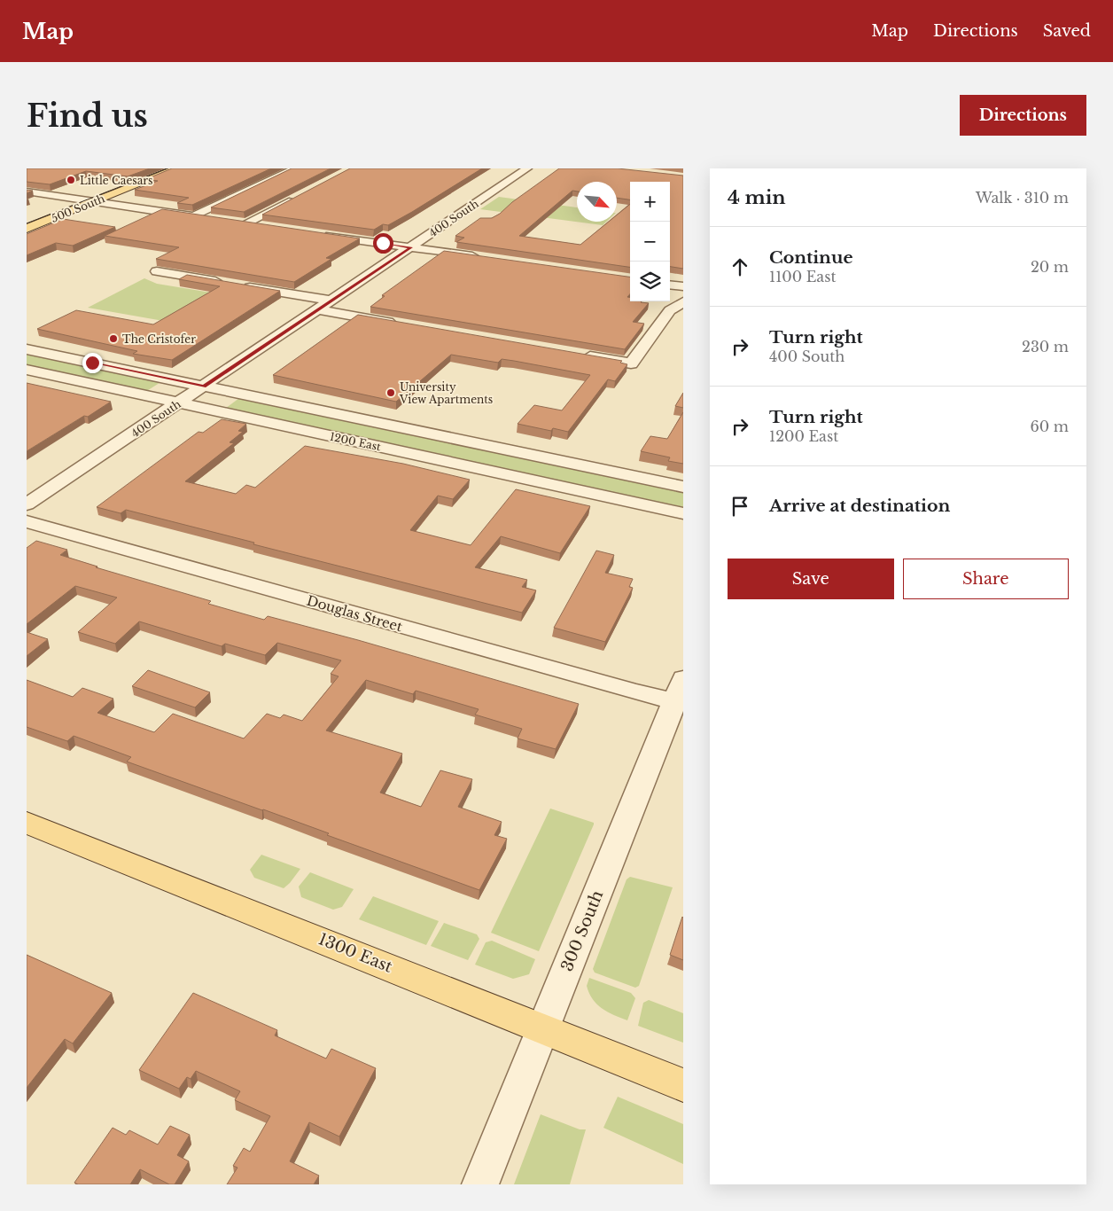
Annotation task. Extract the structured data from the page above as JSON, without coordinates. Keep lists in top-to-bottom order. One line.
{"streets":{"main road":["500 South","1300 East"],"street":["400 South","1200 East","Douglas Street","300 South"]},"crossings":[["400 South","1200 East"],["Douglas Street","300 South"],["300 South","1300 East"]],"places":["Little Caesars","The Cristofer","University View Apartments"],"north":"bottom right","page":{"header":"Map","nav":["Map","Directions","Saved"],"buttons":["Directions",["Save","Share"]],"title":"Find us","heading":["4 min","Walk · 310 m"],"map_buttons":["+","−"],"list":[["Continue","1100 East","20 m"],["Turn right","400 South","230 m"],["Turn right","1200 East","60 m"],"Arrive at destination"]}}
